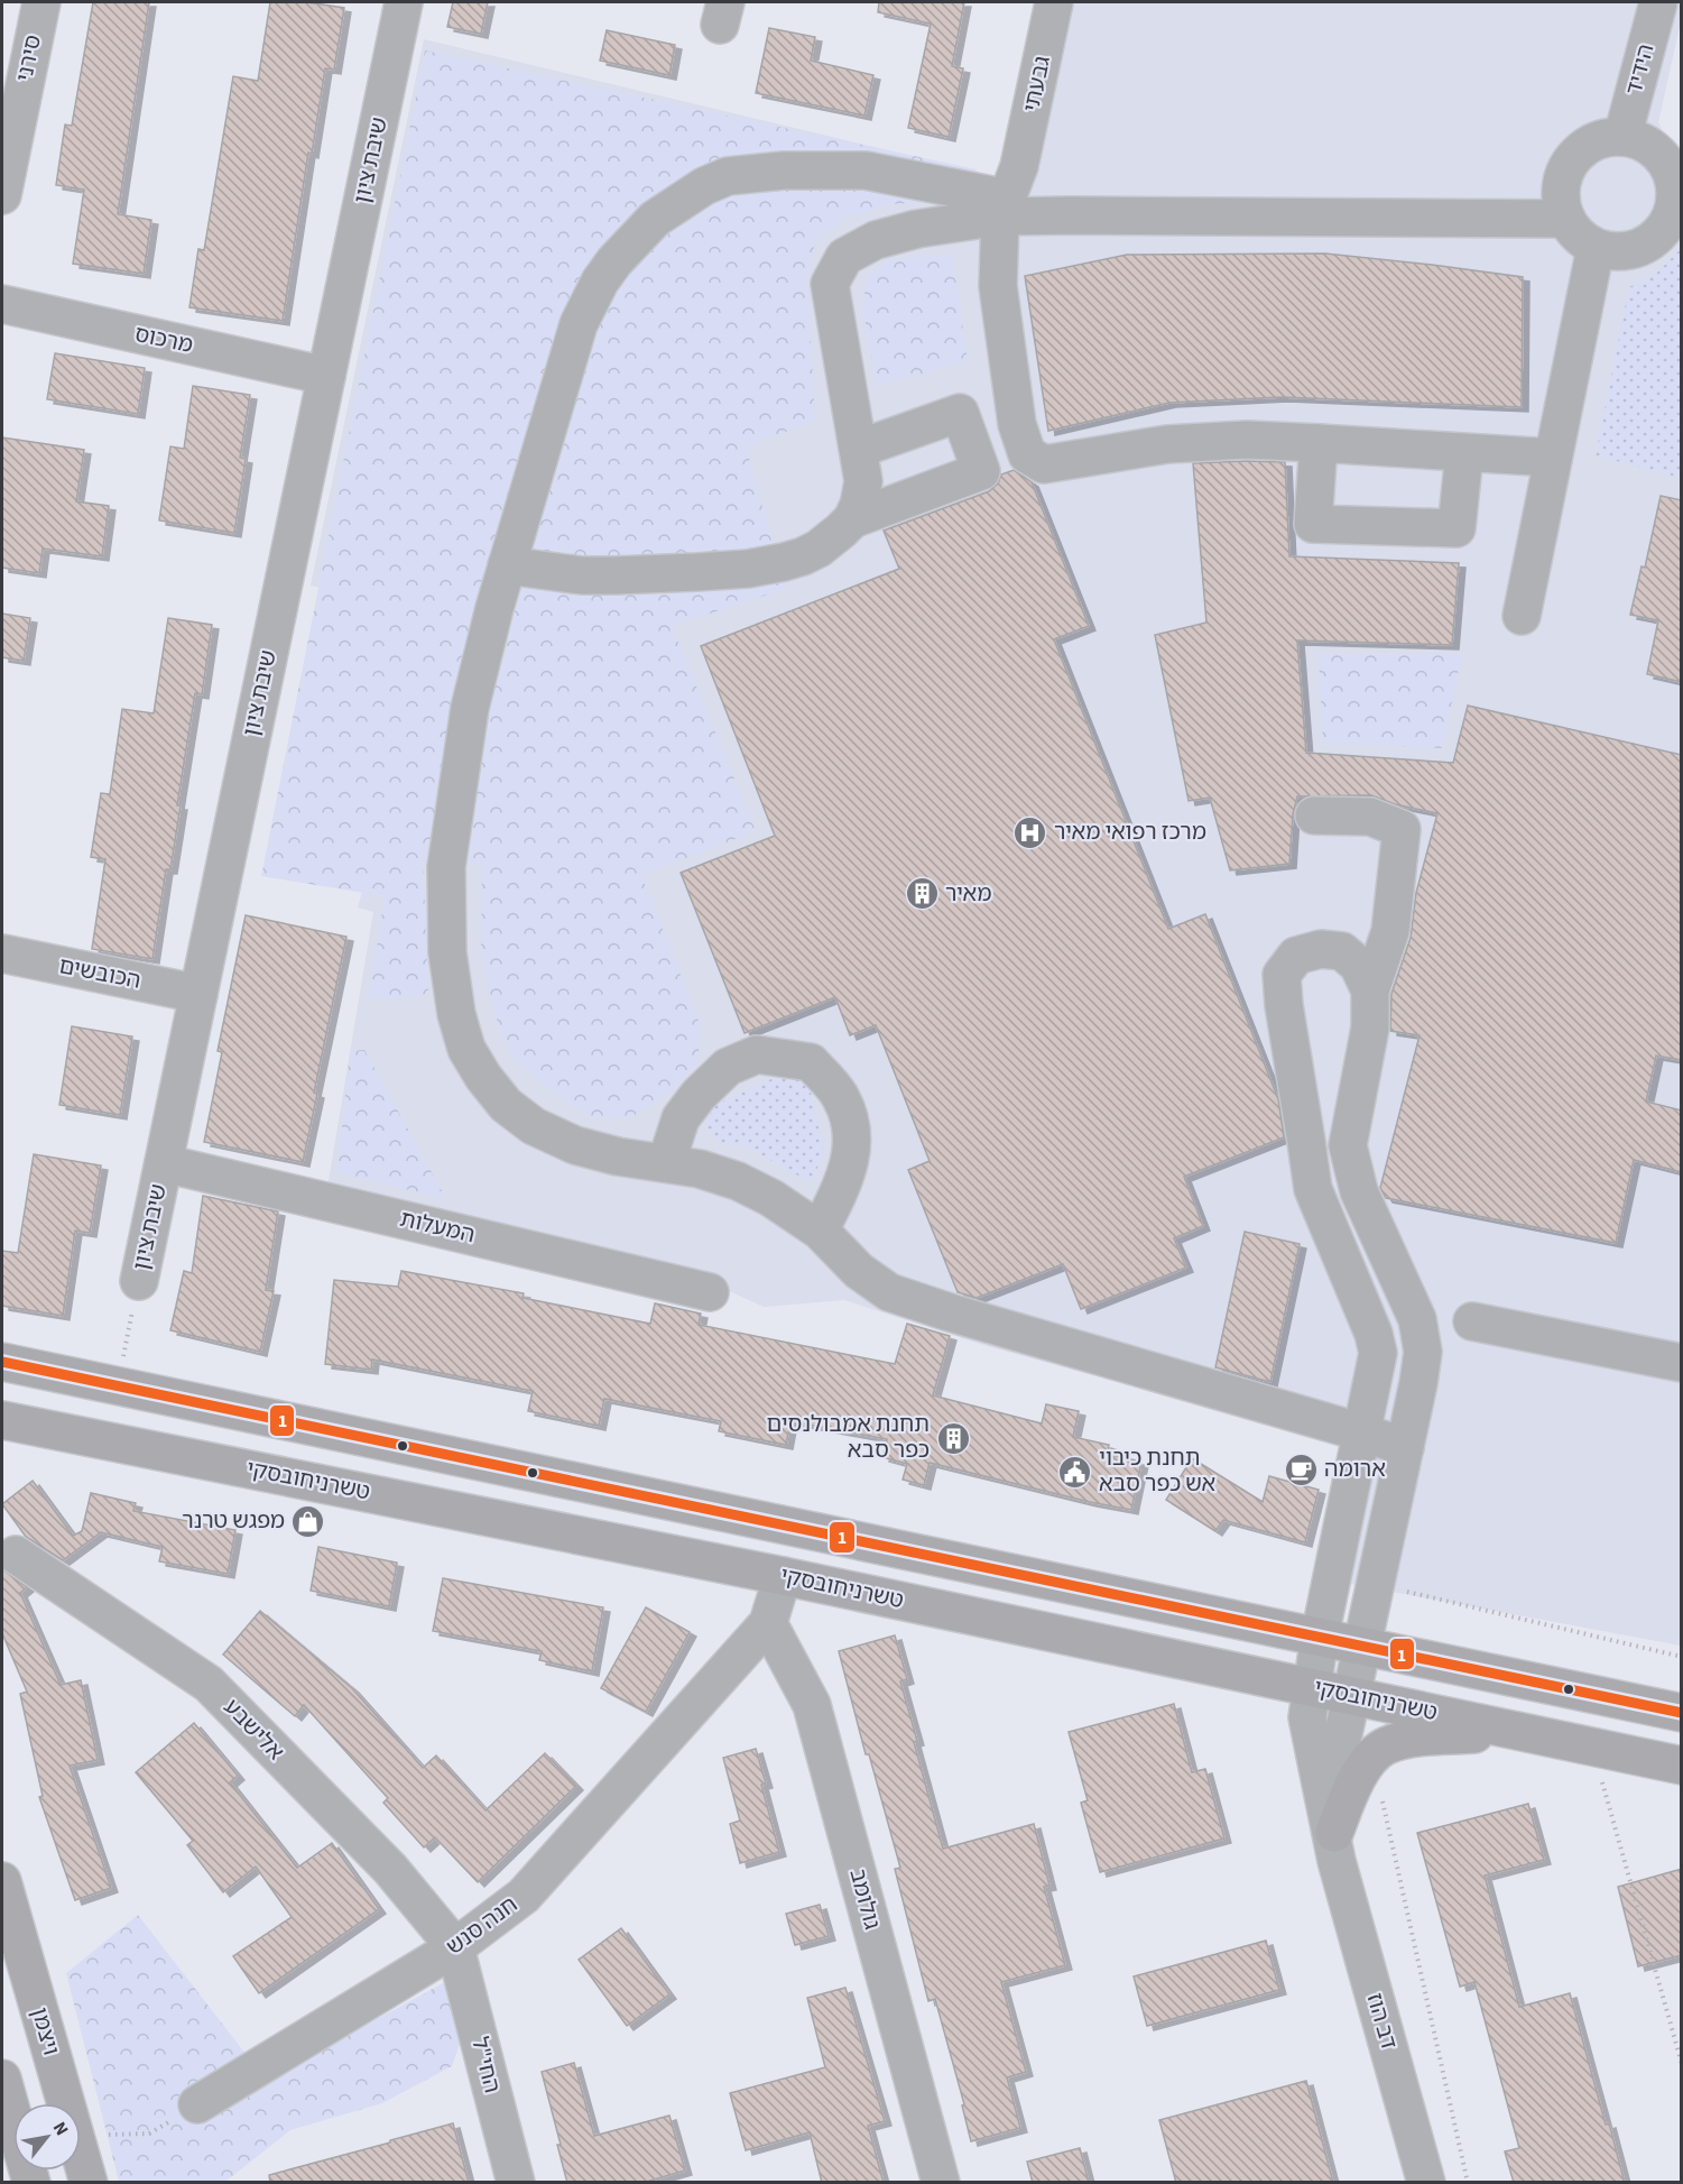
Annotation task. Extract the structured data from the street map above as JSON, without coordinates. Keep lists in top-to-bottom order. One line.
{"streets":{"main road":["טשרניחובסקי","ויצמן"],"street":["סירני","הידיד","גבעתי","שיבת ציון","מרכוס","הכובשים","המעלות","אלישבע","גולומב","חנה סנש","דב הוז","החי\"ל"]},"crossings":[["שיבת ציון","מרכוס"],["שיבת ציון","הכובשים"],["שיבת ציון","המעלות"],["טשרניחובסקי","חנה סנש"],["טשרניחובסקי","דב הוז"],["אלישבע","חנה סנש"],["אלישבע","החי\"ל"],["גולומב","חנה סנש"],["חנה סנש","החי\"ל"]],"places":{"hospital":["מרכז רפואי מאיר"],"building":["מאיר","תחנת אמבולנסים כפר סבא"],"cafe":["ארומה"],"public building":["תחנת כיבוי אש כפר סבא"],"shop":["מפגש טרנר"]},"lines":["transit line 1"],"north":"top right"}
